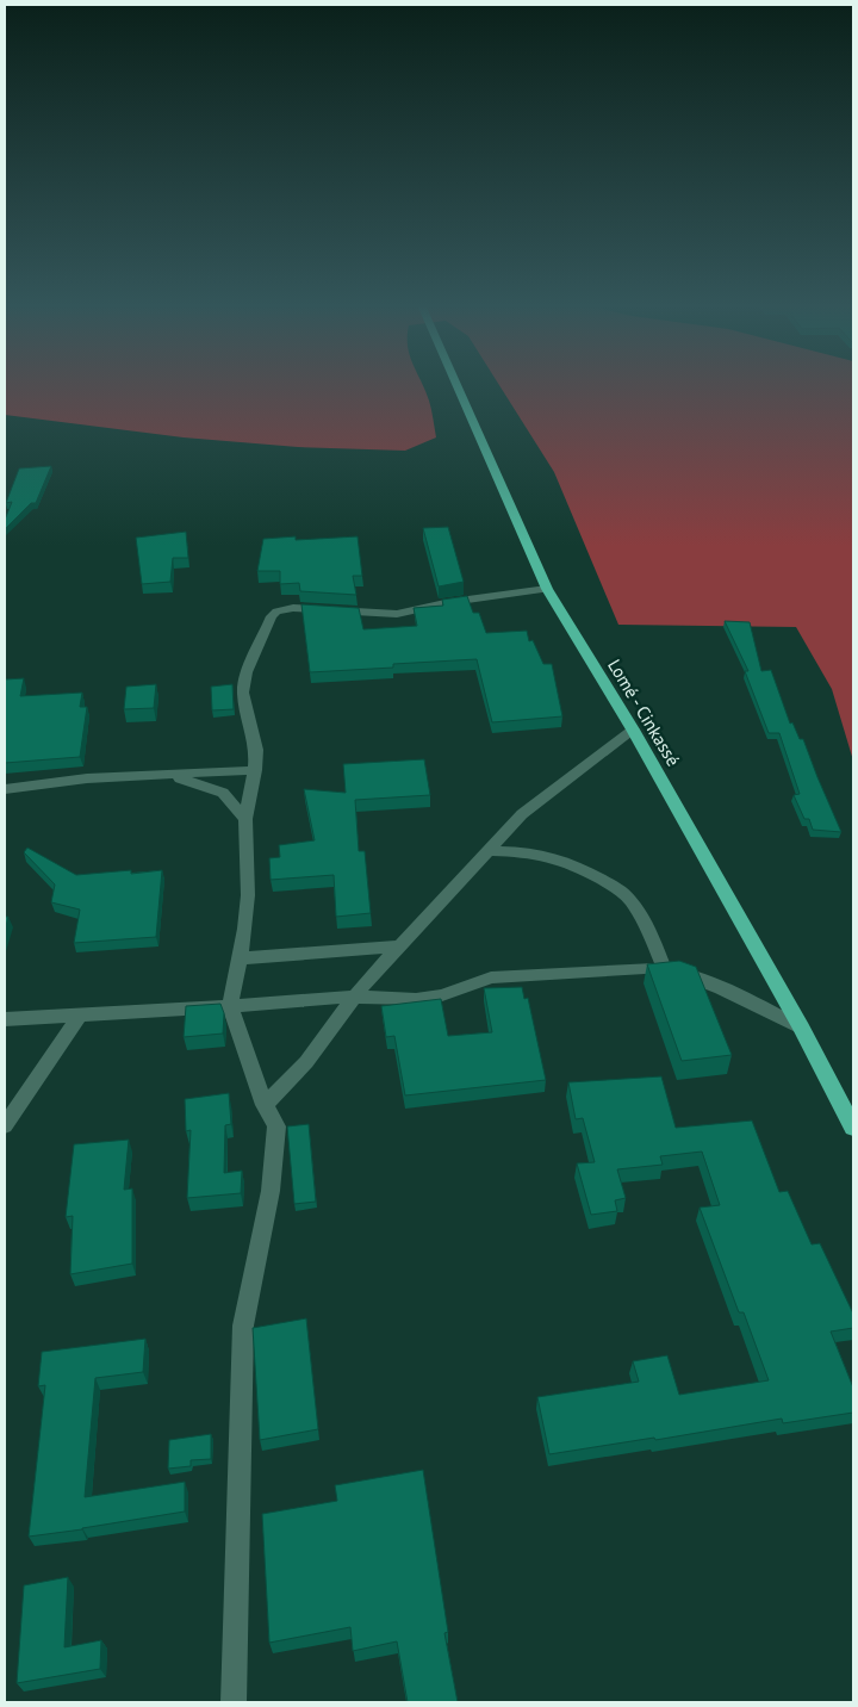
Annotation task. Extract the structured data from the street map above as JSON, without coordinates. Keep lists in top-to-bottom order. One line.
{"streets":{"highway":["Lomé - Cinkassé"]}}
